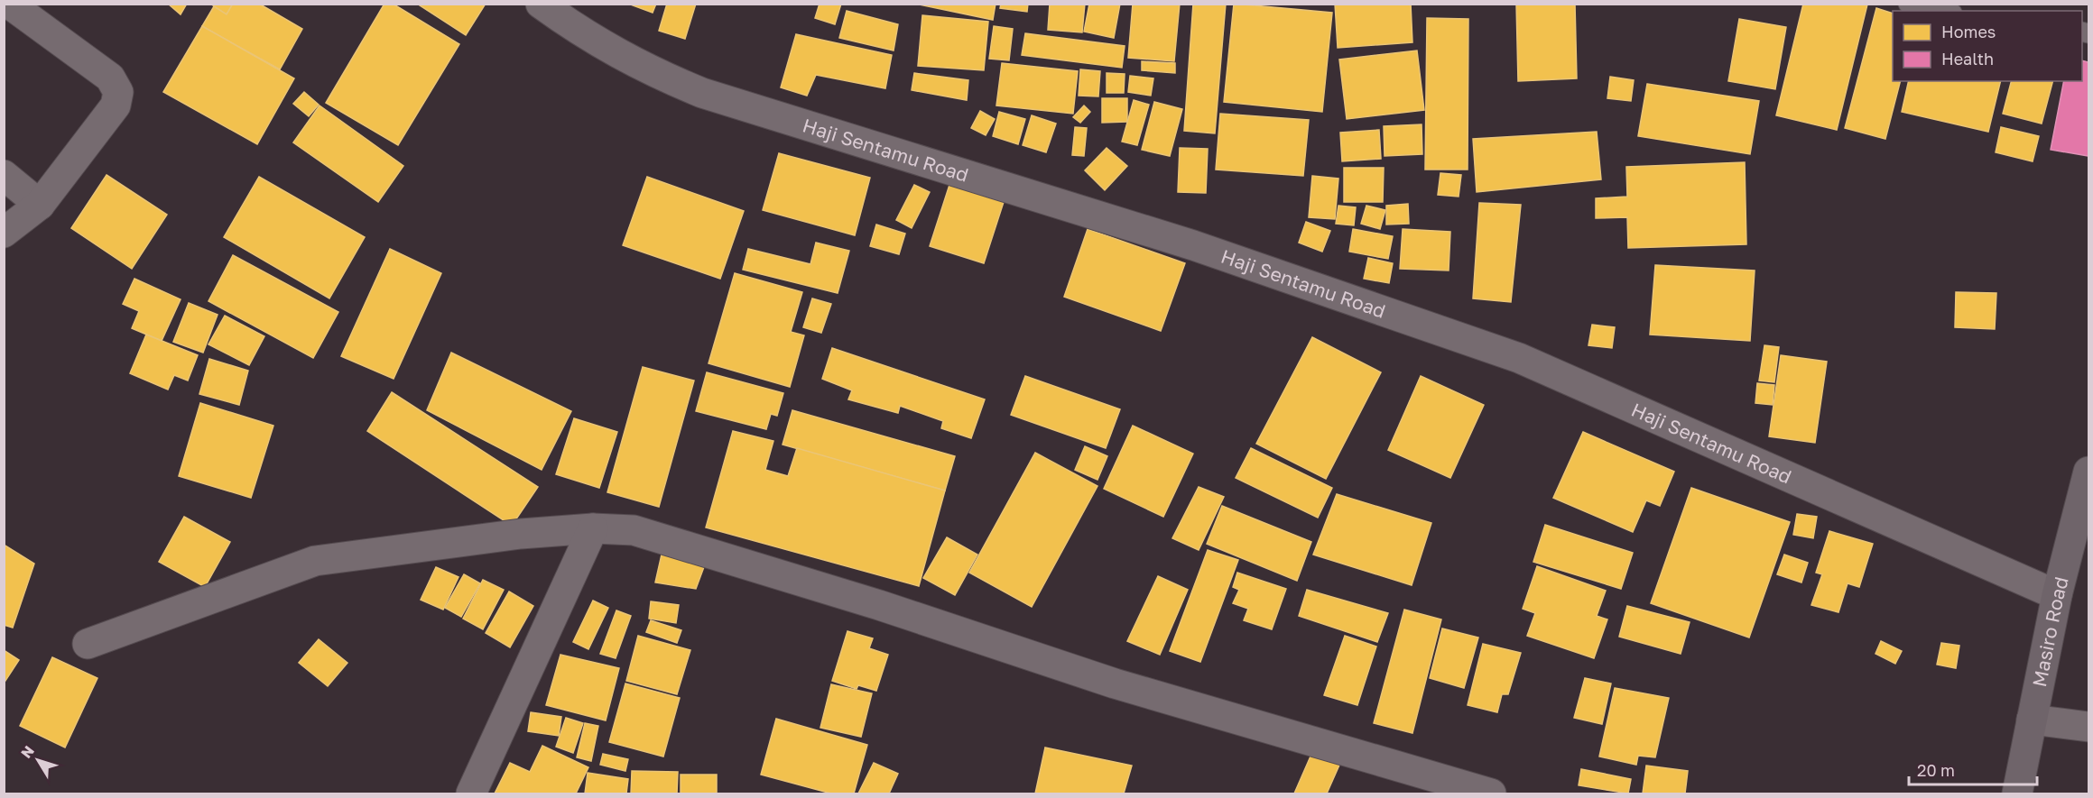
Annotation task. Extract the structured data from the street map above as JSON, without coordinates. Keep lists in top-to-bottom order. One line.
{"streets":{"main road":["Masiro Road"],"street":["Haji Sentamu Road"]},"crossings":[["Haji Sentamu Road","Masiro Road"]],"legend":["Homes","Health"],"scale_bar":"20 m","north":"top left"}
